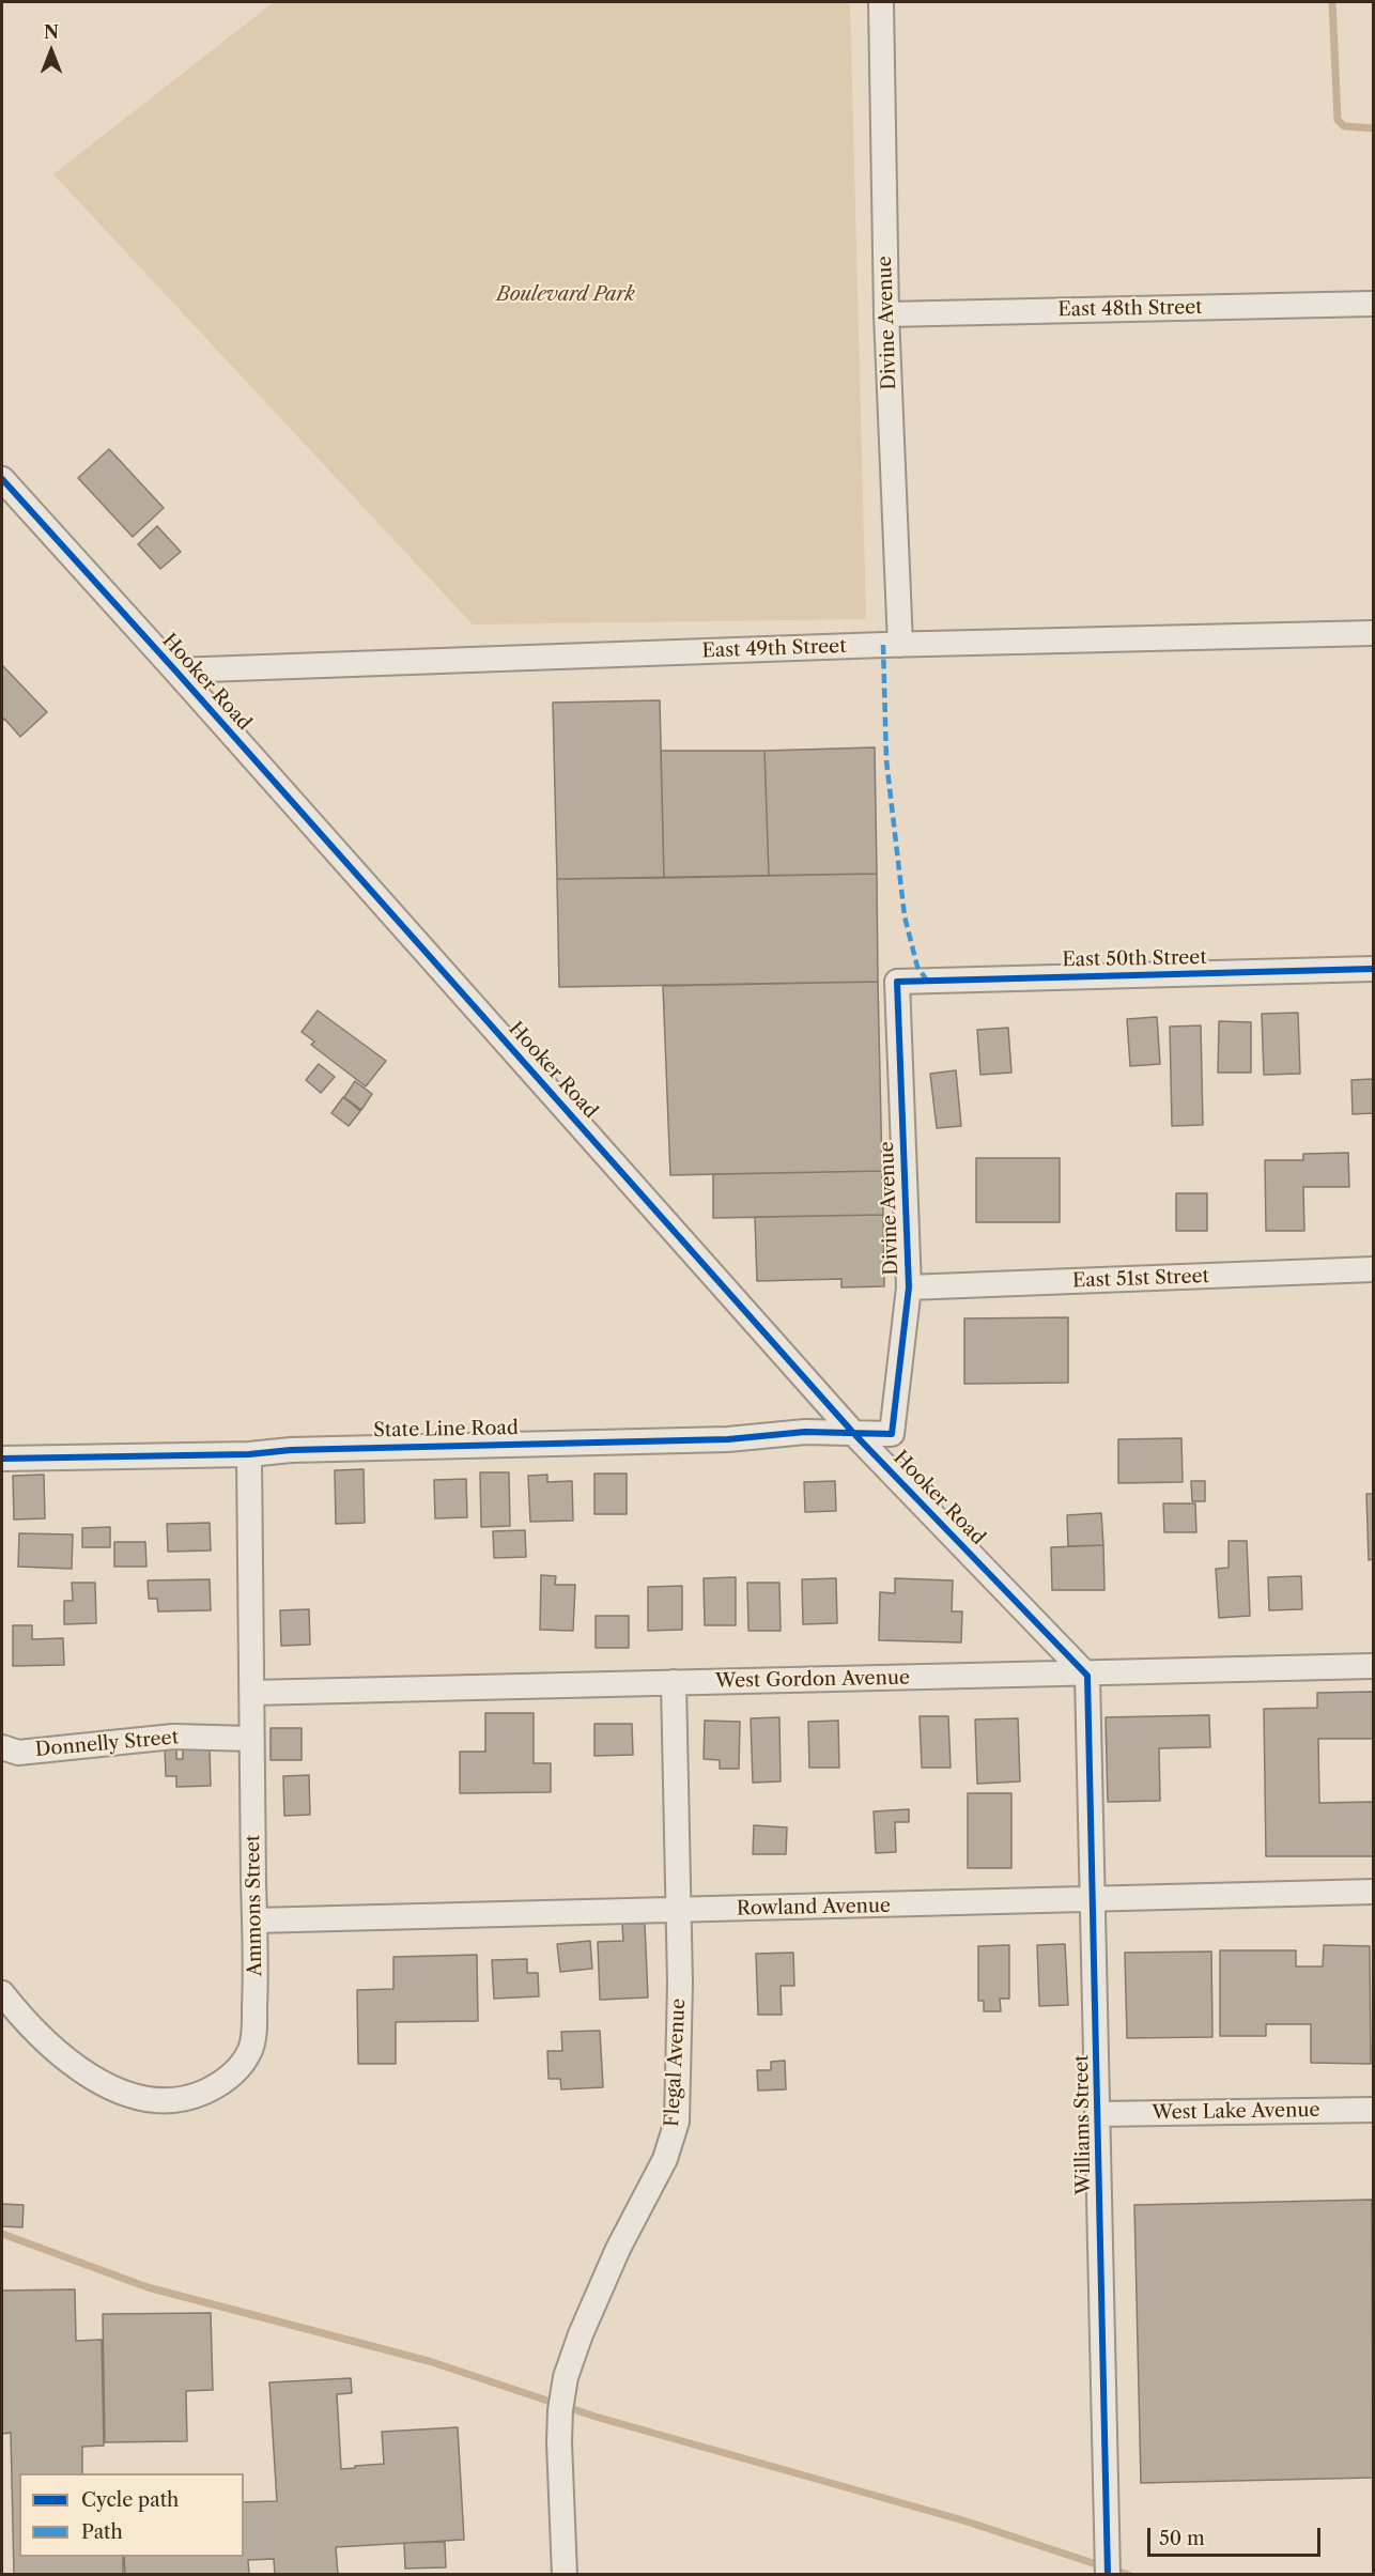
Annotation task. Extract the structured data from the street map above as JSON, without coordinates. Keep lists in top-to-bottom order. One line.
{"streets":{"street":["East 48th Street","Divine Avenue","East 49th Street","Hooker Road","East 50th Street","East 51st Street","State Line Road","West Gordon Avenue","Donnelly Street","Ammons Street","Rowland Avenue","Flegal Avenue","West Lake Avenue","Williams Street"]},"crossings":[["East 48th Street","Divine Avenue"],["Divine Avenue","East 49th Street"],["Divine Avenue","East 50th Street"],["Divine Avenue","East 51st Street"],["Divine Avenue","State Line Road"],["East 49th Street","Hooker Road"],["Hooker Road","State Line Road"],["Hooker Road","West Gordon Avenue"],["Hooker Road","Williams Street"],["State Line Road","Ammons Street"],["West Gordon Avenue","Ammons Street"],["West Gordon Avenue","Flegal Avenue"],["West Gordon Avenue","Williams Street"],["Donnelly Street","Ammons Street"],["Ammons Street","Rowland Avenue"],["Rowland Avenue","Flegal Avenue"],["Rowland Avenue","Williams Street"],["West Lake Avenue","Williams Street"]],"parks":["Boulevard Park"],"legend":["Cycle path","Path"],"scale_bar":"50 m","north":"top"}
